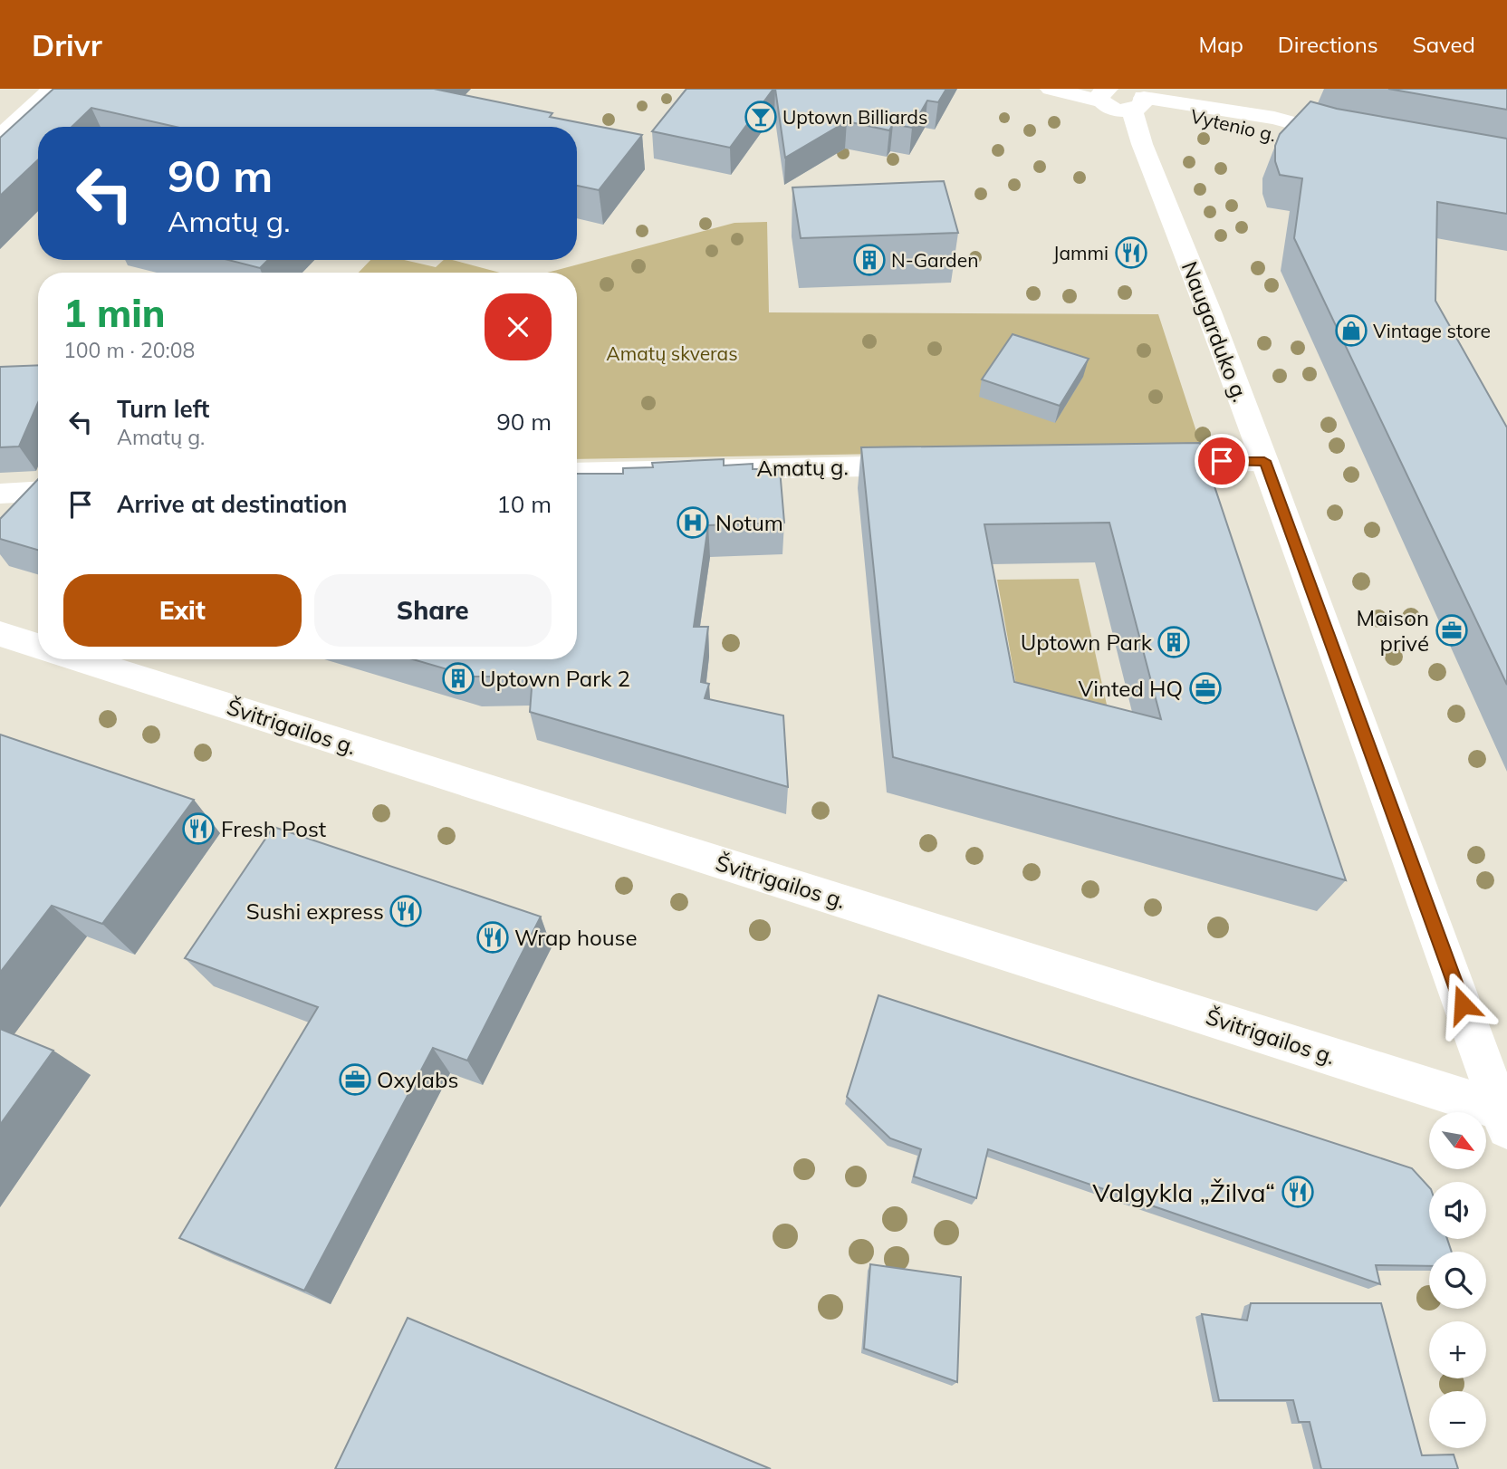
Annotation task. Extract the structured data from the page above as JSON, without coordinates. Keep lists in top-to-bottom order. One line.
{"streets":{"main road":["Vytenio g.","Naugarduko g.","Amatų g.","Švitrigailos g."]},"crossings":[["Vytenio g.","Naugarduko g."],["Naugarduko g.","Švitrigailos g."]],"parks":["Amatų skveras"],"places":{"bar":["Uptown Billiards"],"restaurant":["Jammi","Fresh Post","Sushi express","Wrap house","Valgykla „Žilva“"],"building":["N-Garden","Uptown Park","Uptown Park 2"],"shop":["Vintage store"],"hospital":["Notum"],"office":["Maison privé","Vinted HQ","Oxylabs"]},"north":"bottom right","page":{"header":"Drivr","nav":["Map","Directions","Saved"],"turn":["90 m","Amatų g."],"heading":["1 min","100 m · 20:08"],"list":[{"name":"Turn left","note":"Amatų g.","value":"90 m"},{"name":"Arrive at destination","value":"10 m"}],"buttons":["Exit","Share"],"map_buttons":["+","−"]}}
